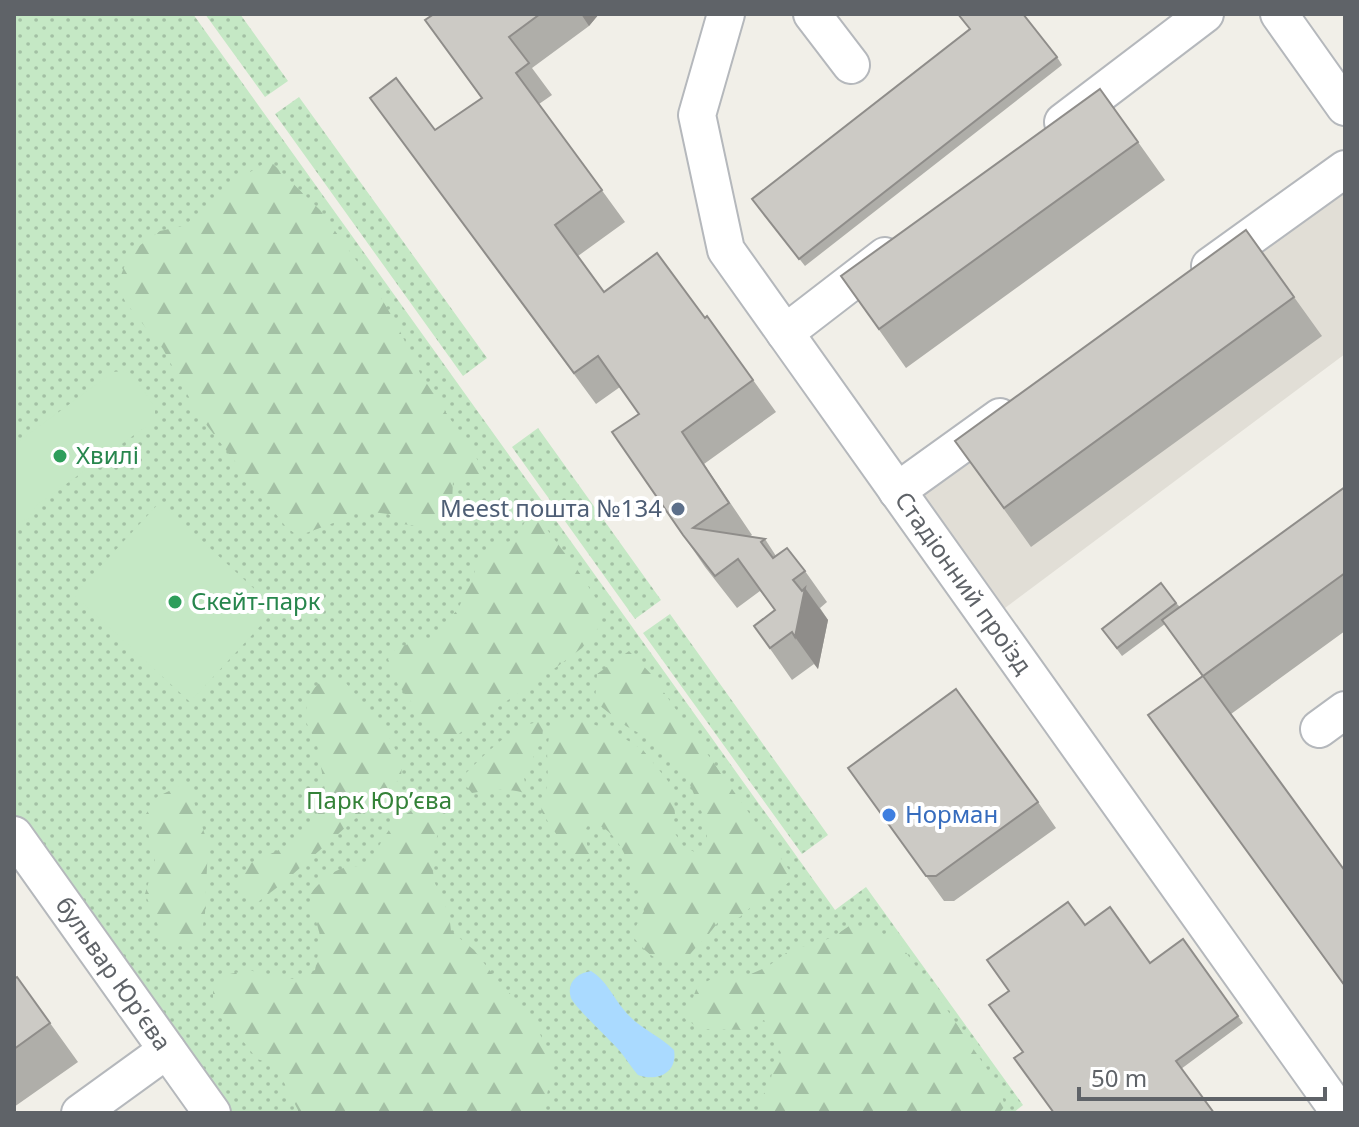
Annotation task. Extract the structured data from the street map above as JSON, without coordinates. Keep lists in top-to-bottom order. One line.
{"streets":{"street":["Стадіонний проїзд","бульвар Юрʼєва"]},"parks":["Парк Юр’єва"],"places":["Хвилі","Meest пошта №134","Скейт-парк","Норман"],"scale_bar":"50 m"}
